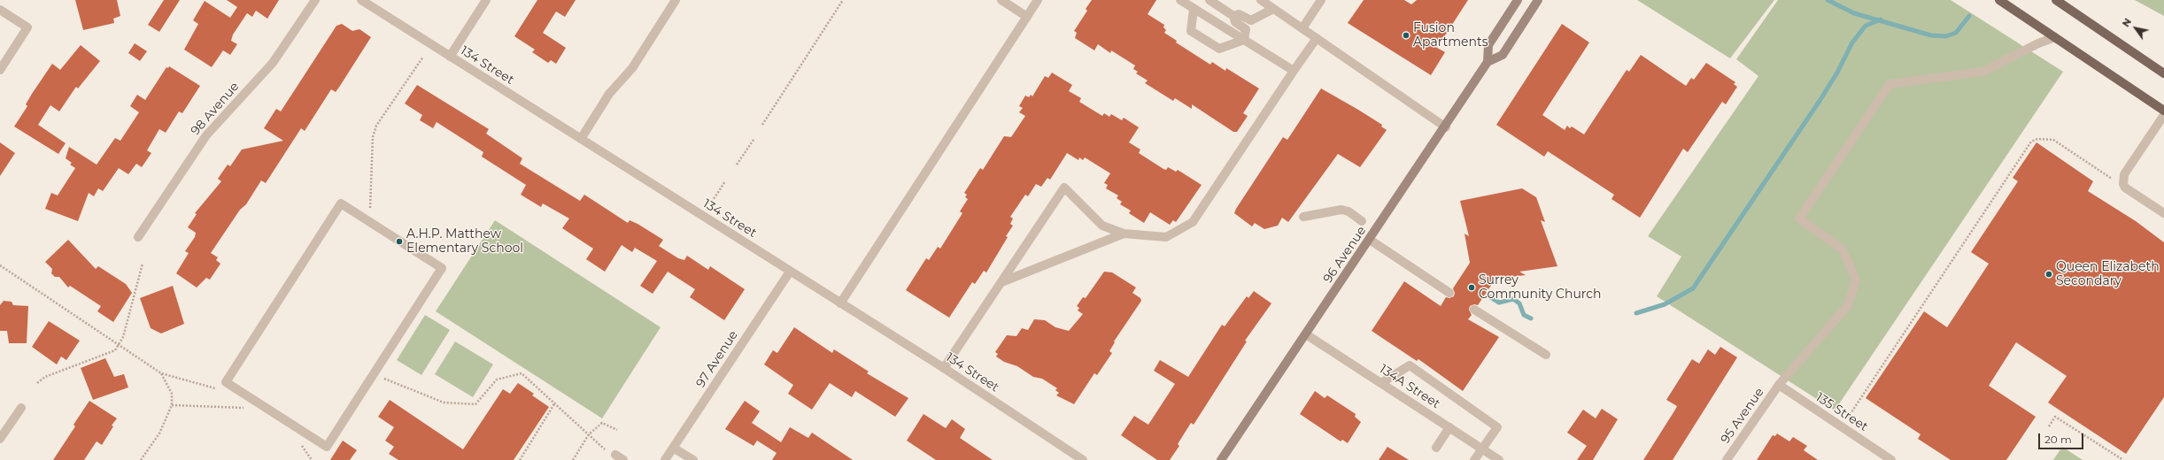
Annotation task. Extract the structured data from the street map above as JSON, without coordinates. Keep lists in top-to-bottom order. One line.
{"streets":{"main road":["96 Avenue"],"street":["134 Street","98 Avenue","97 Avenue","134A Street","135 Street","95 Avenue"]},"crossings":[["134 Street","97 Avenue"],["96 Avenue","134A Street"],["135 Street","95 Avenue"]],"places":["Fusion Apartments","A.H.P. Matthew Elementary School","Queen Elizabeth Secondary","Surrey Community Church"],"scale_bar":"20 m","north":"top left"}
